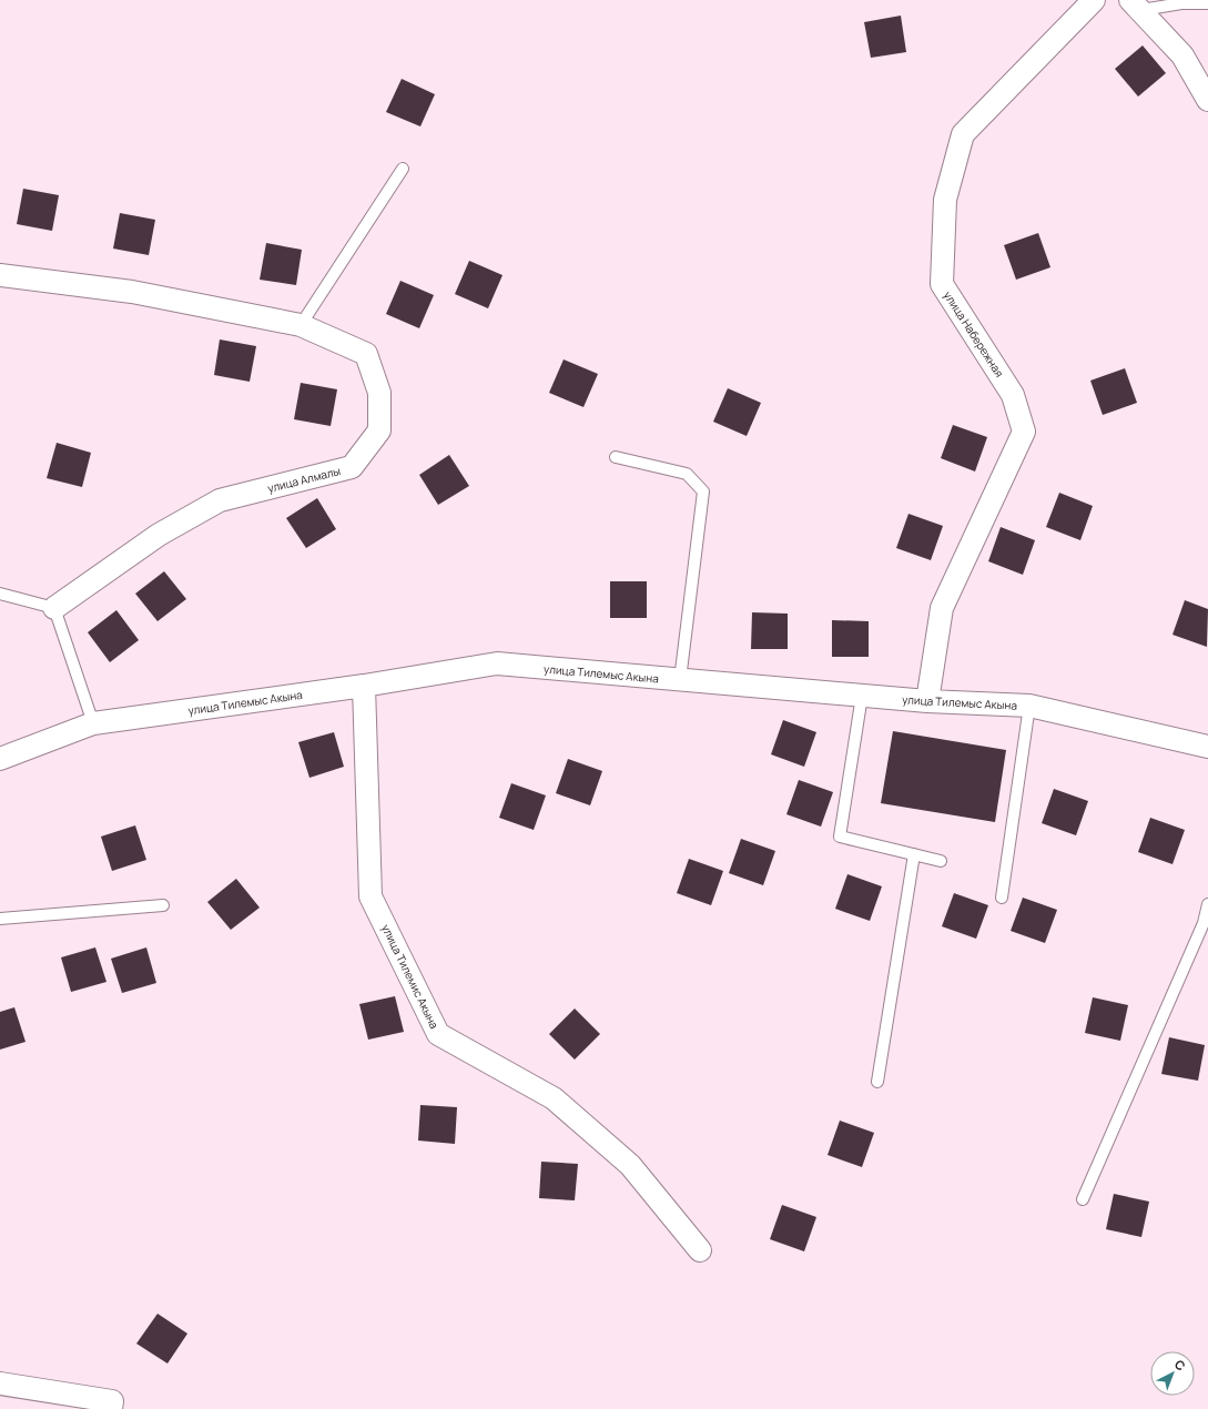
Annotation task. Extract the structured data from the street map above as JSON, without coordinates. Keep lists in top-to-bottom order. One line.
{"streets":{"street":["улица Набережная","улица Алмалы","улица Тилемыс Акына","улица Тилемис Акына"]},"crossings":[["улица Набережная","улица Тилемыс Акына"],["улица Тилемыс Акына","улица Тилемис Акына"]],"north":"top right"}
